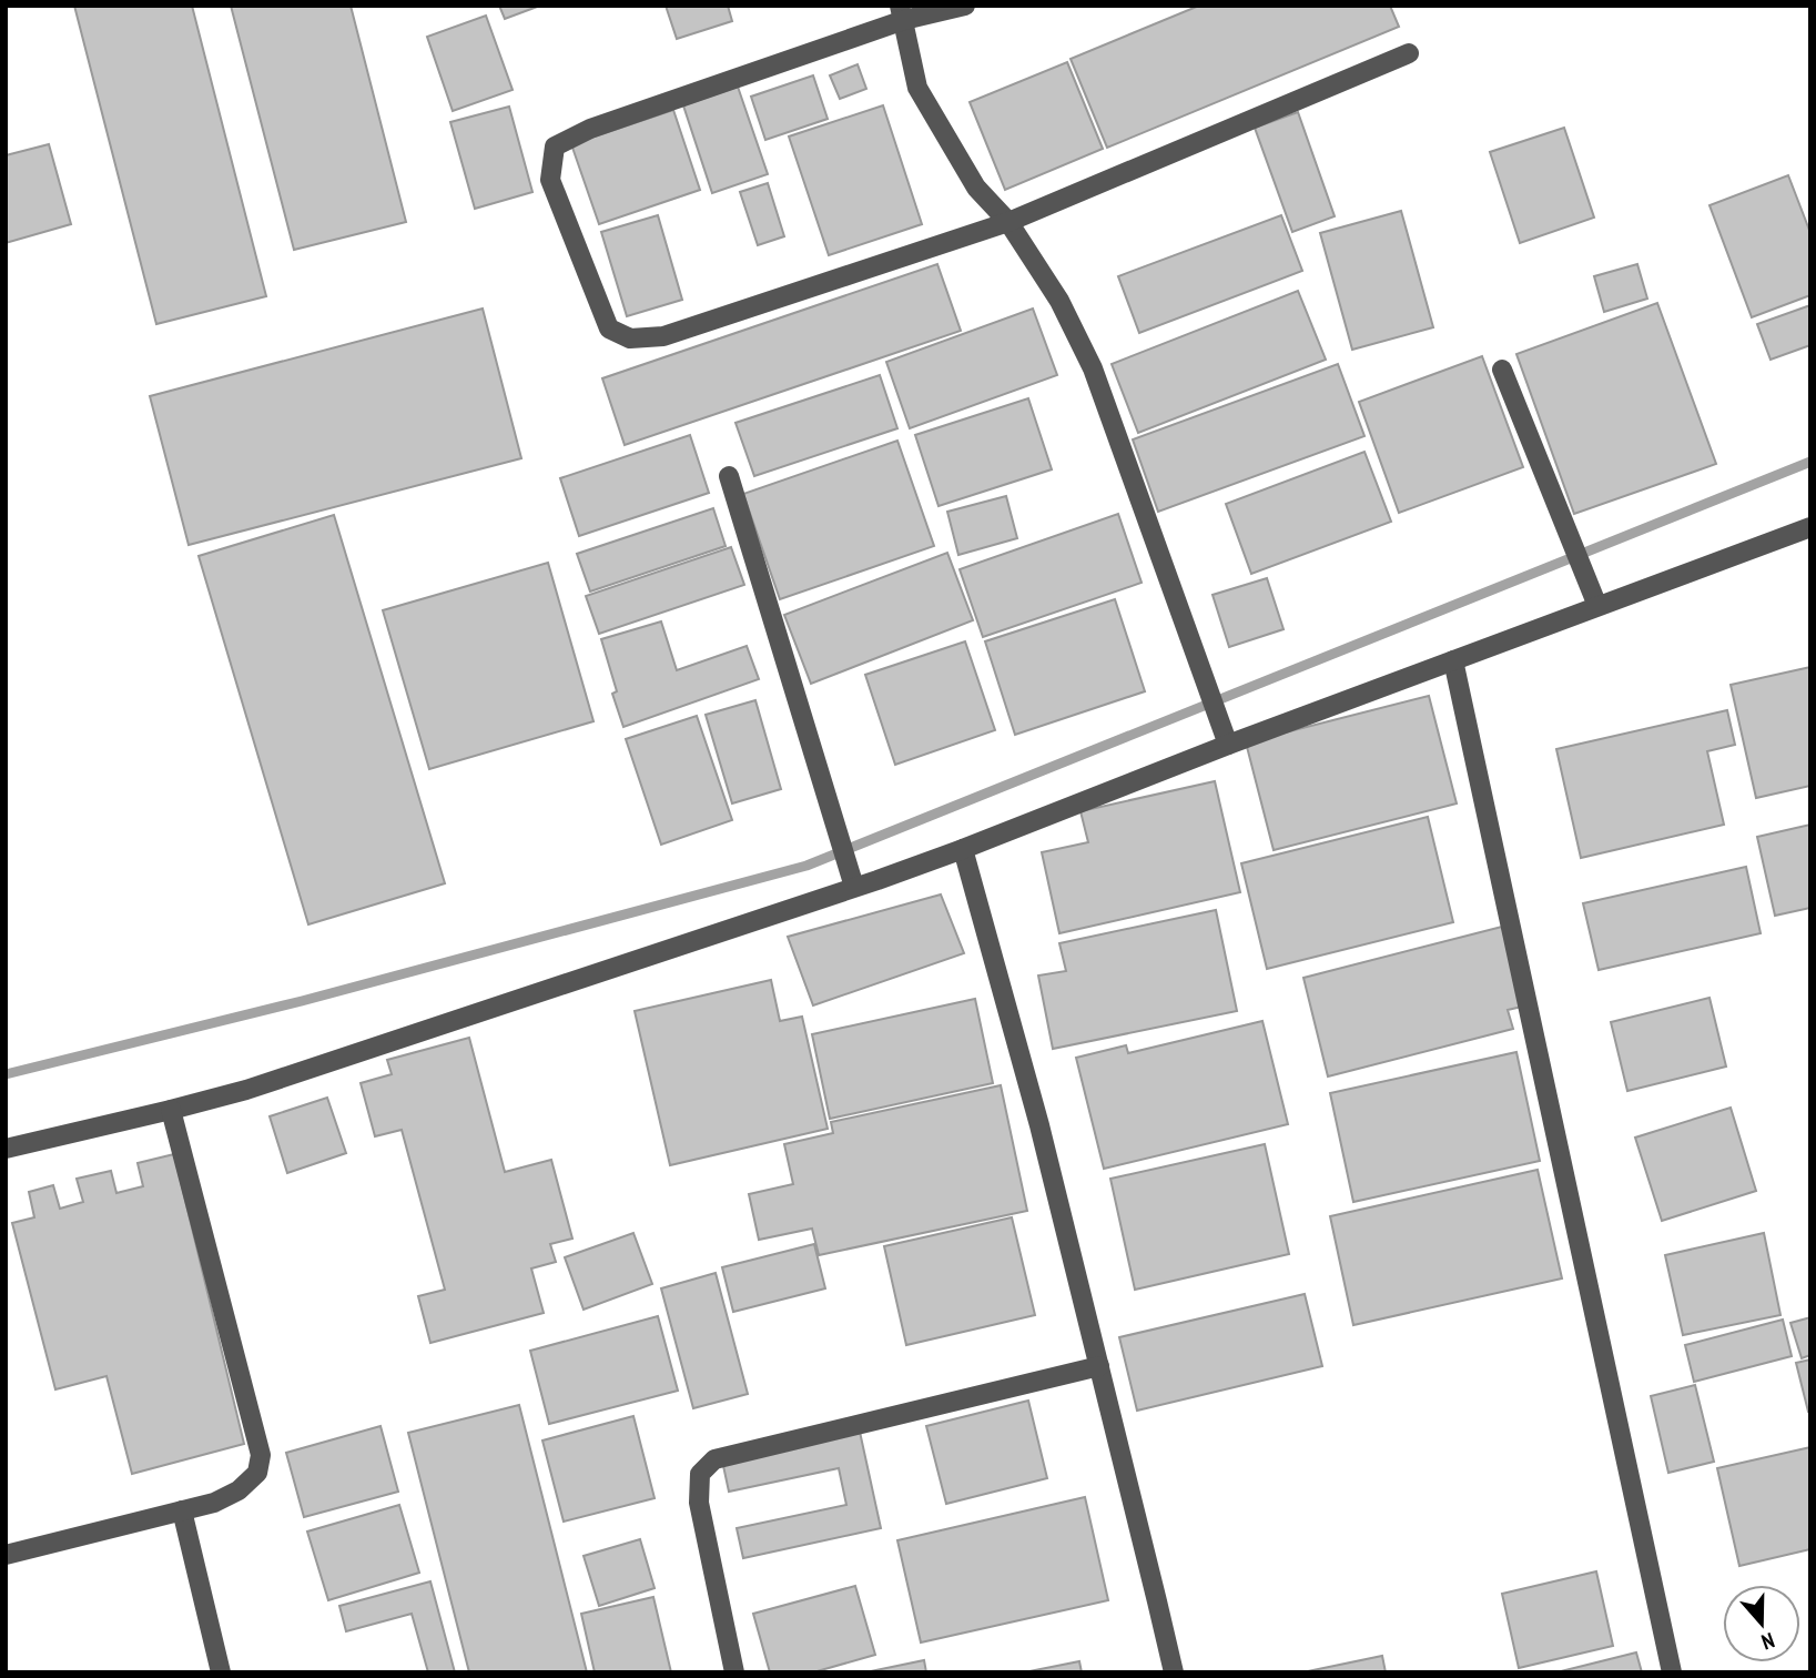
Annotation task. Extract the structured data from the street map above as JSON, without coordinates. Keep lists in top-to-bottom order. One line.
{"north":"bottom"}
